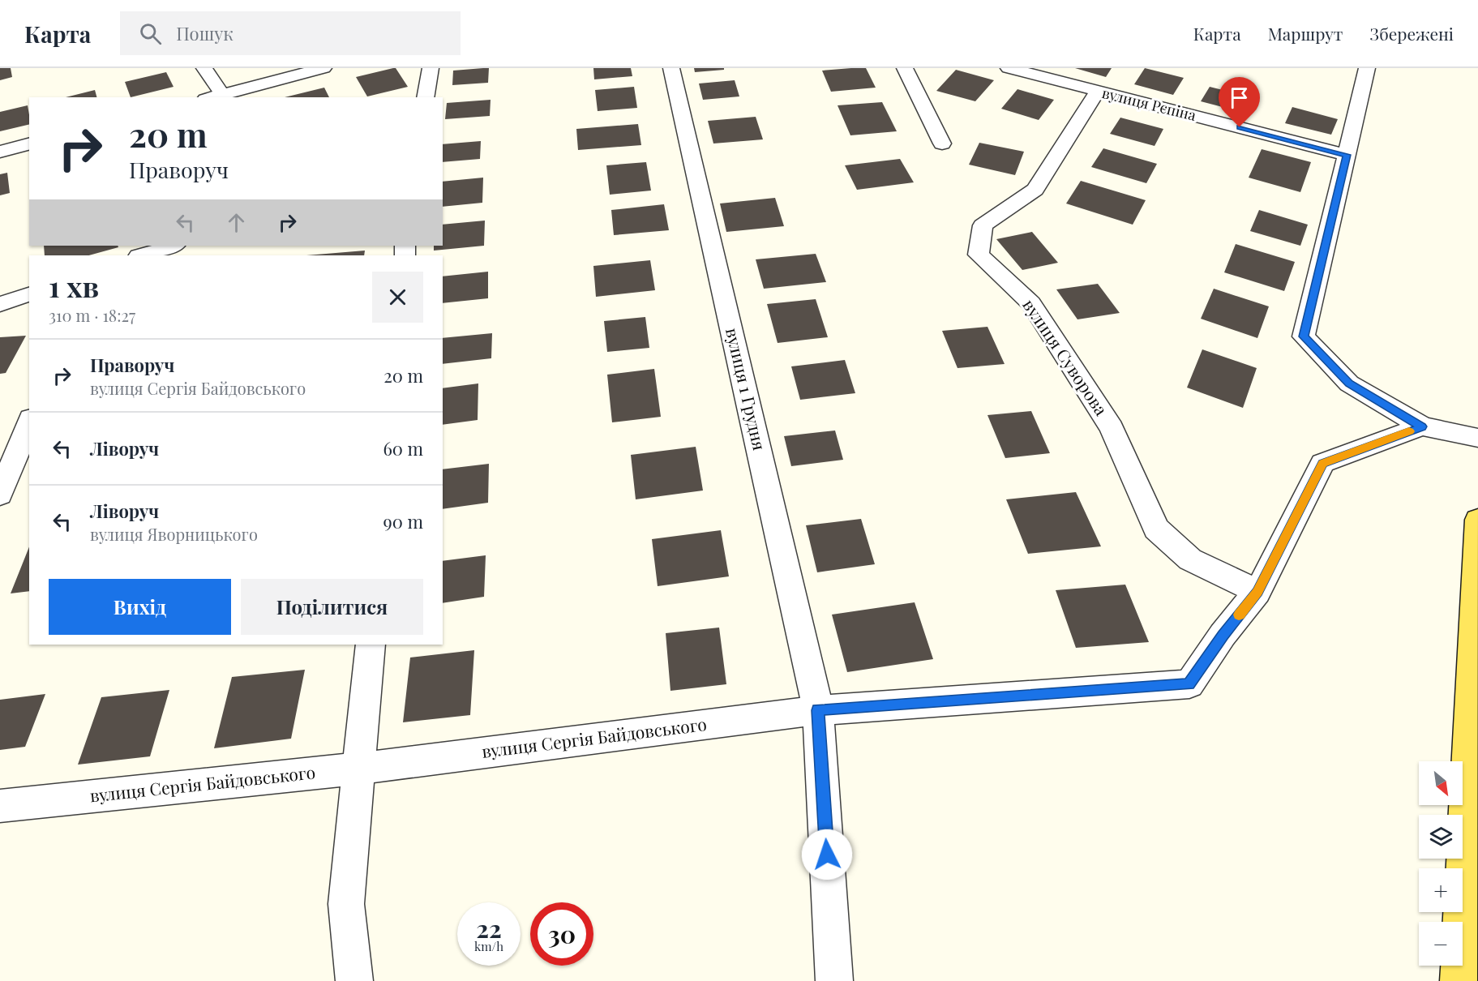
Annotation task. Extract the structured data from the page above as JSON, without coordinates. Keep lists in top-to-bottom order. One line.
{"streets":{"street":["вулиця Рєпіна","вулиця Суворова","вулиця 1 Грудня","вулиця Сергія Байдовського"]},"crossings":[["вулиця Рєпіна","вулиця Суворова"],["вулиця Суворова","вулиця Сергія Байдовського"],["вулиця 1 Грудня","вулиця Сергія Байдовського"]],"north":"bottom right","page":{"header":"Карта","search":"Пошук","nav":["Карта","Маршрут","Збережені"],"turn":["20 m","Праворуч"],"heading":["1 хв","310 m · 18:27"],"list":[{"name":"Праворуч","note":"вулиця Сергія Байдовського","value":"20 m"},{"name":"Ліворуч","value":"60 m"},{"name":"Ліворуч","note":"вулиця Яворницького","value":"90 m"}],"buttons":["Вихід","Поділитися"],"map_buttons":["+","−"],"speed":"22 km/h","limit":"30"}}
